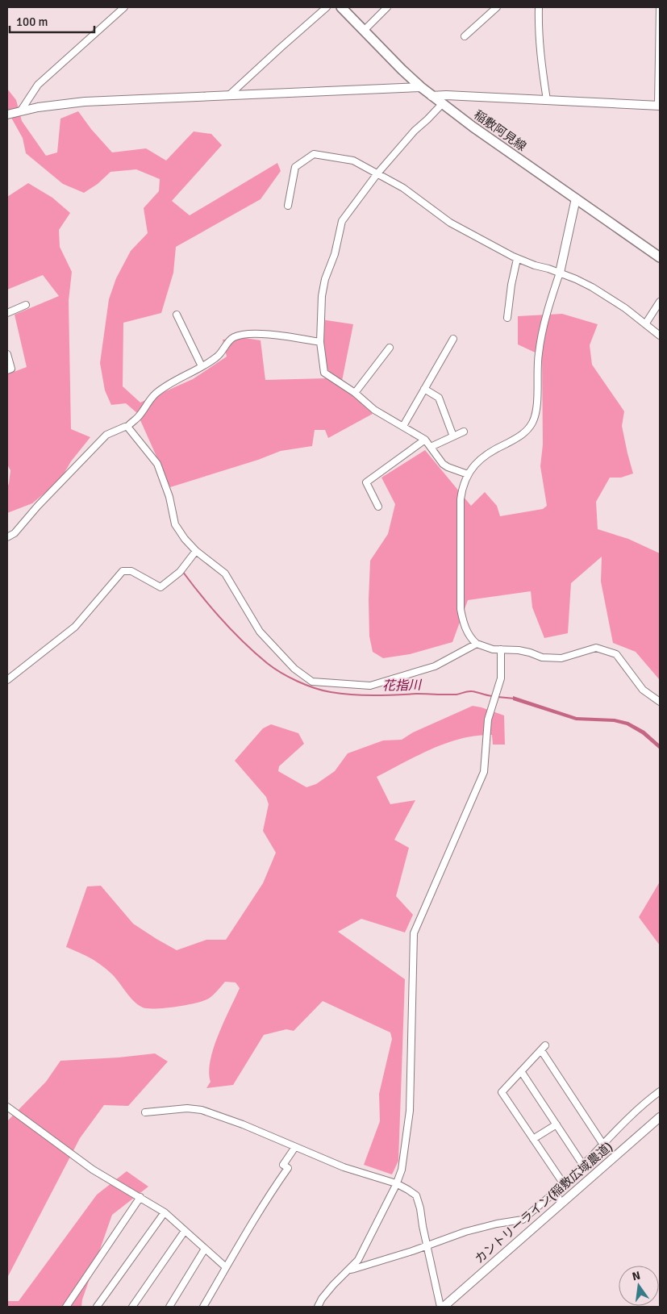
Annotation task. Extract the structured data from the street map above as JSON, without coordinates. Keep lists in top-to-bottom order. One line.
{"streets":{"main road":["稲敷阿見線"],"street":["カントリーライン(稲敷広域農道)"]},"water":["花指川"],"scale_bar":"100 m","north":"top"}
